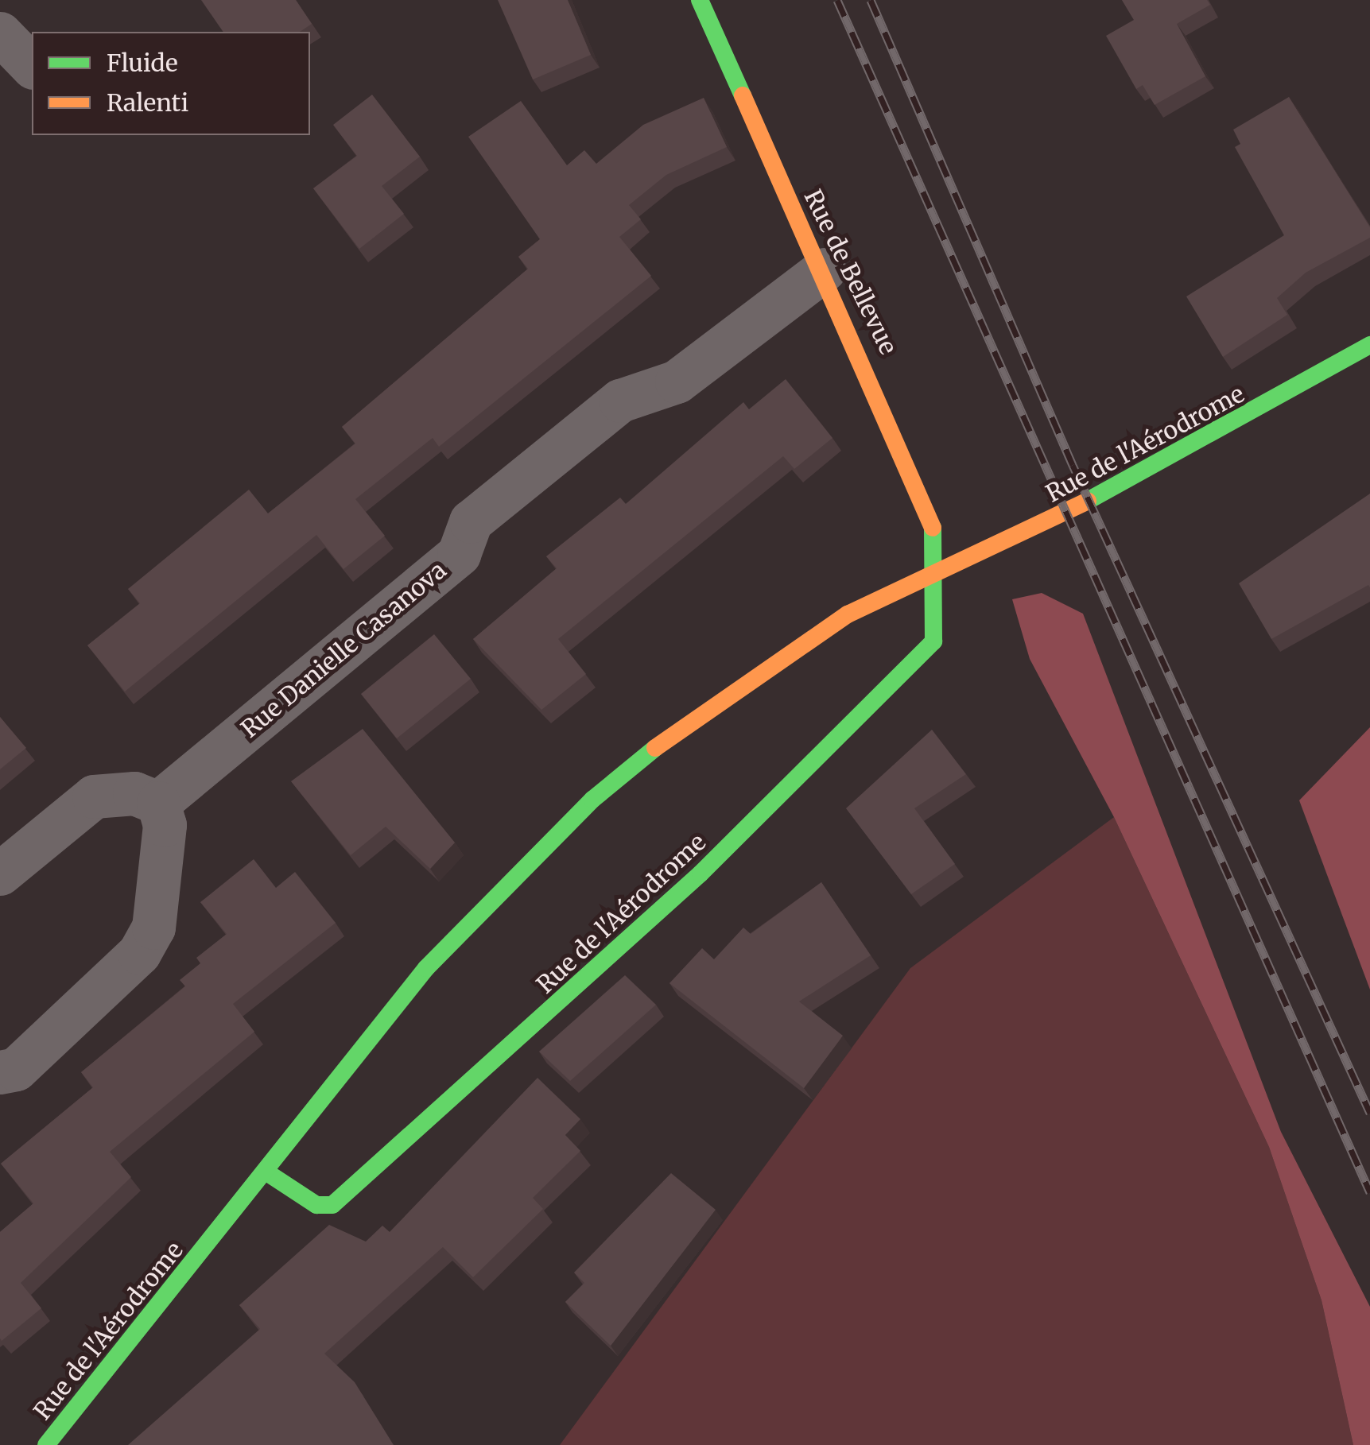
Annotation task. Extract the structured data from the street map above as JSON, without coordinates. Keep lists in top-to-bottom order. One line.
{"streets":{"street":["Rue de Bellevue","Rue de l'Aérodrome","Rue Danielle Casanova"]},"crossings":[["Rue de Bellevue","Rue de l'Aérodrome"],["Rue de Bellevue","Rue Danielle Casanova"]],"legend":["Fluide","Ralenti"]}
